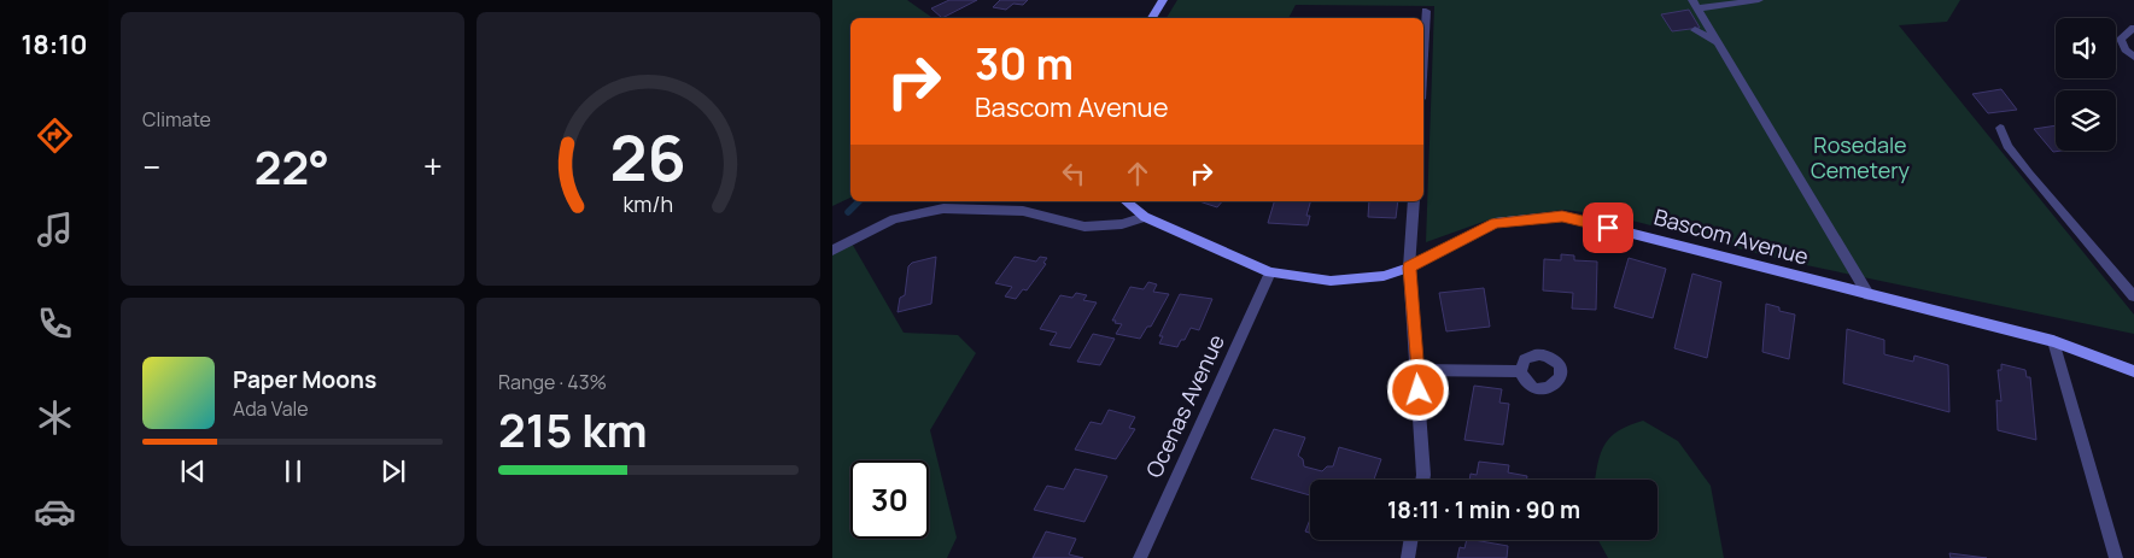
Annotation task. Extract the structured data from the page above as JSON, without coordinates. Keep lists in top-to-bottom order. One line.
{"streets":{"street":["Bascom Avenue","Ocenas Avenue"]},"crossings":[["Bascom Avenue","Ocenas Avenue"]],"parks":["Rosedale Cemetery"],"page":{"tabs":"18:10","tile":["Climate",["Range · 43%","215 km"]],"turn":["30 m","Bascom Avenue"],"heat":["−","22°","+"],"song":["Paper Moons","Ada Vale"],"limit":"30","trip":"18:11 · 1 min · 90 m","gauge":["26","km/h"]}}
